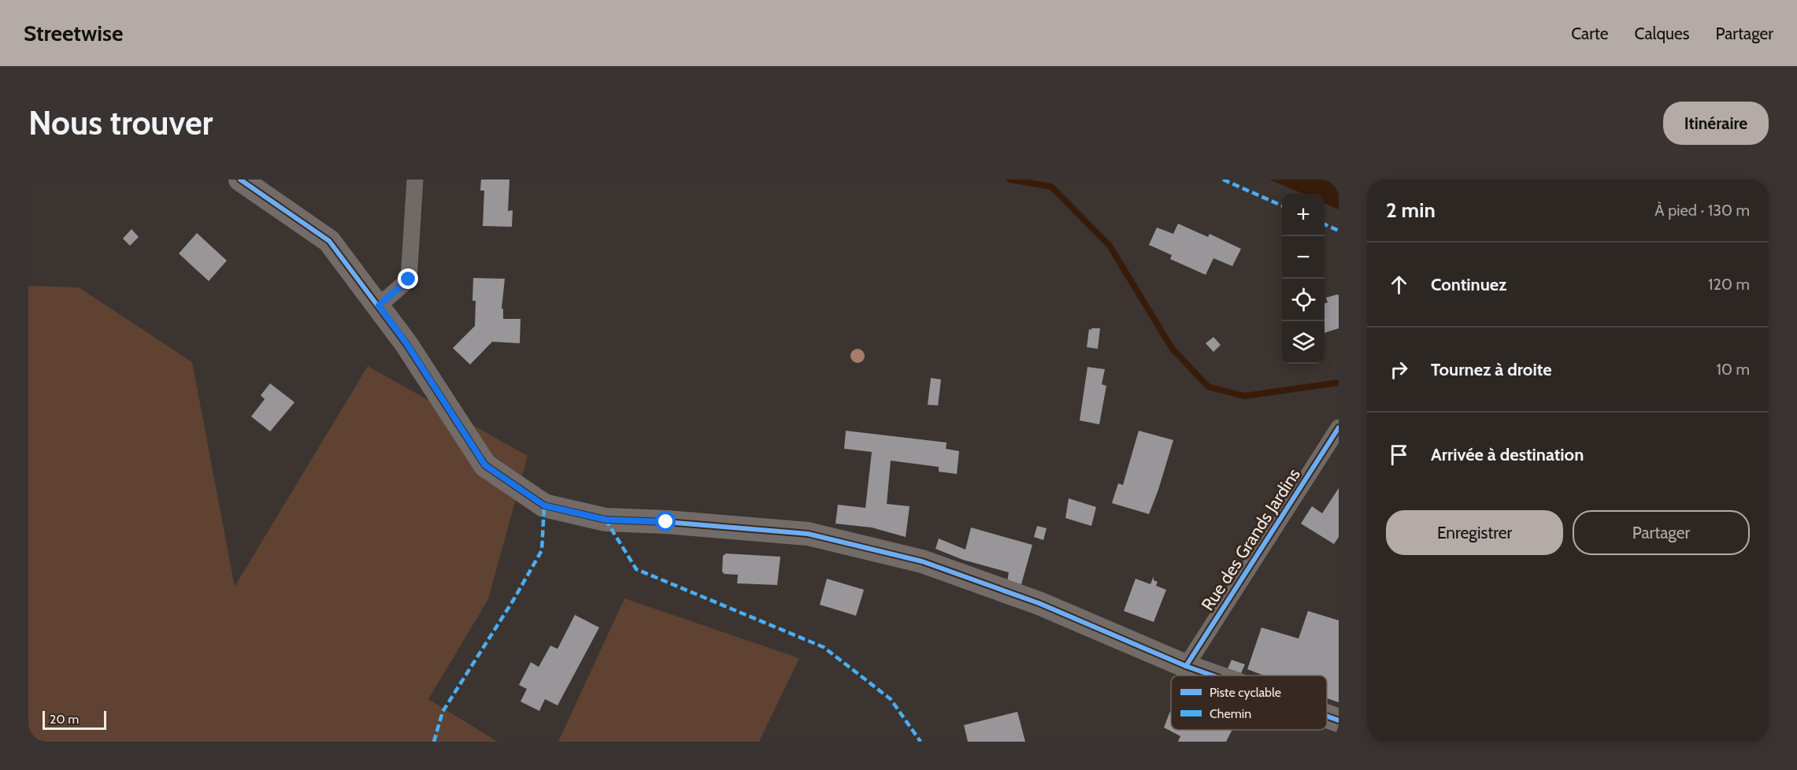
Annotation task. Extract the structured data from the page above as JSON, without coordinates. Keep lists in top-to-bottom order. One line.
{"streets":{"street":["Rue des Grands Jardins"]},"legend":["Piste cyclable","Chemin"],"scale_bar":"20 m","page":{"header":"Streetwise","nav":["Carte","Calques","Partager"],"buttons":["Itinéraire",["Enregistrer","Partager"]],"title":"Nous trouver","heading":["2 min","À pied · 130 m"],"map_buttons":["+","−"],"list":[["Continuez","120 m"],["Tournez à droite","10 m"],"Arrivée à destination"],"scale":"20 m"}}
